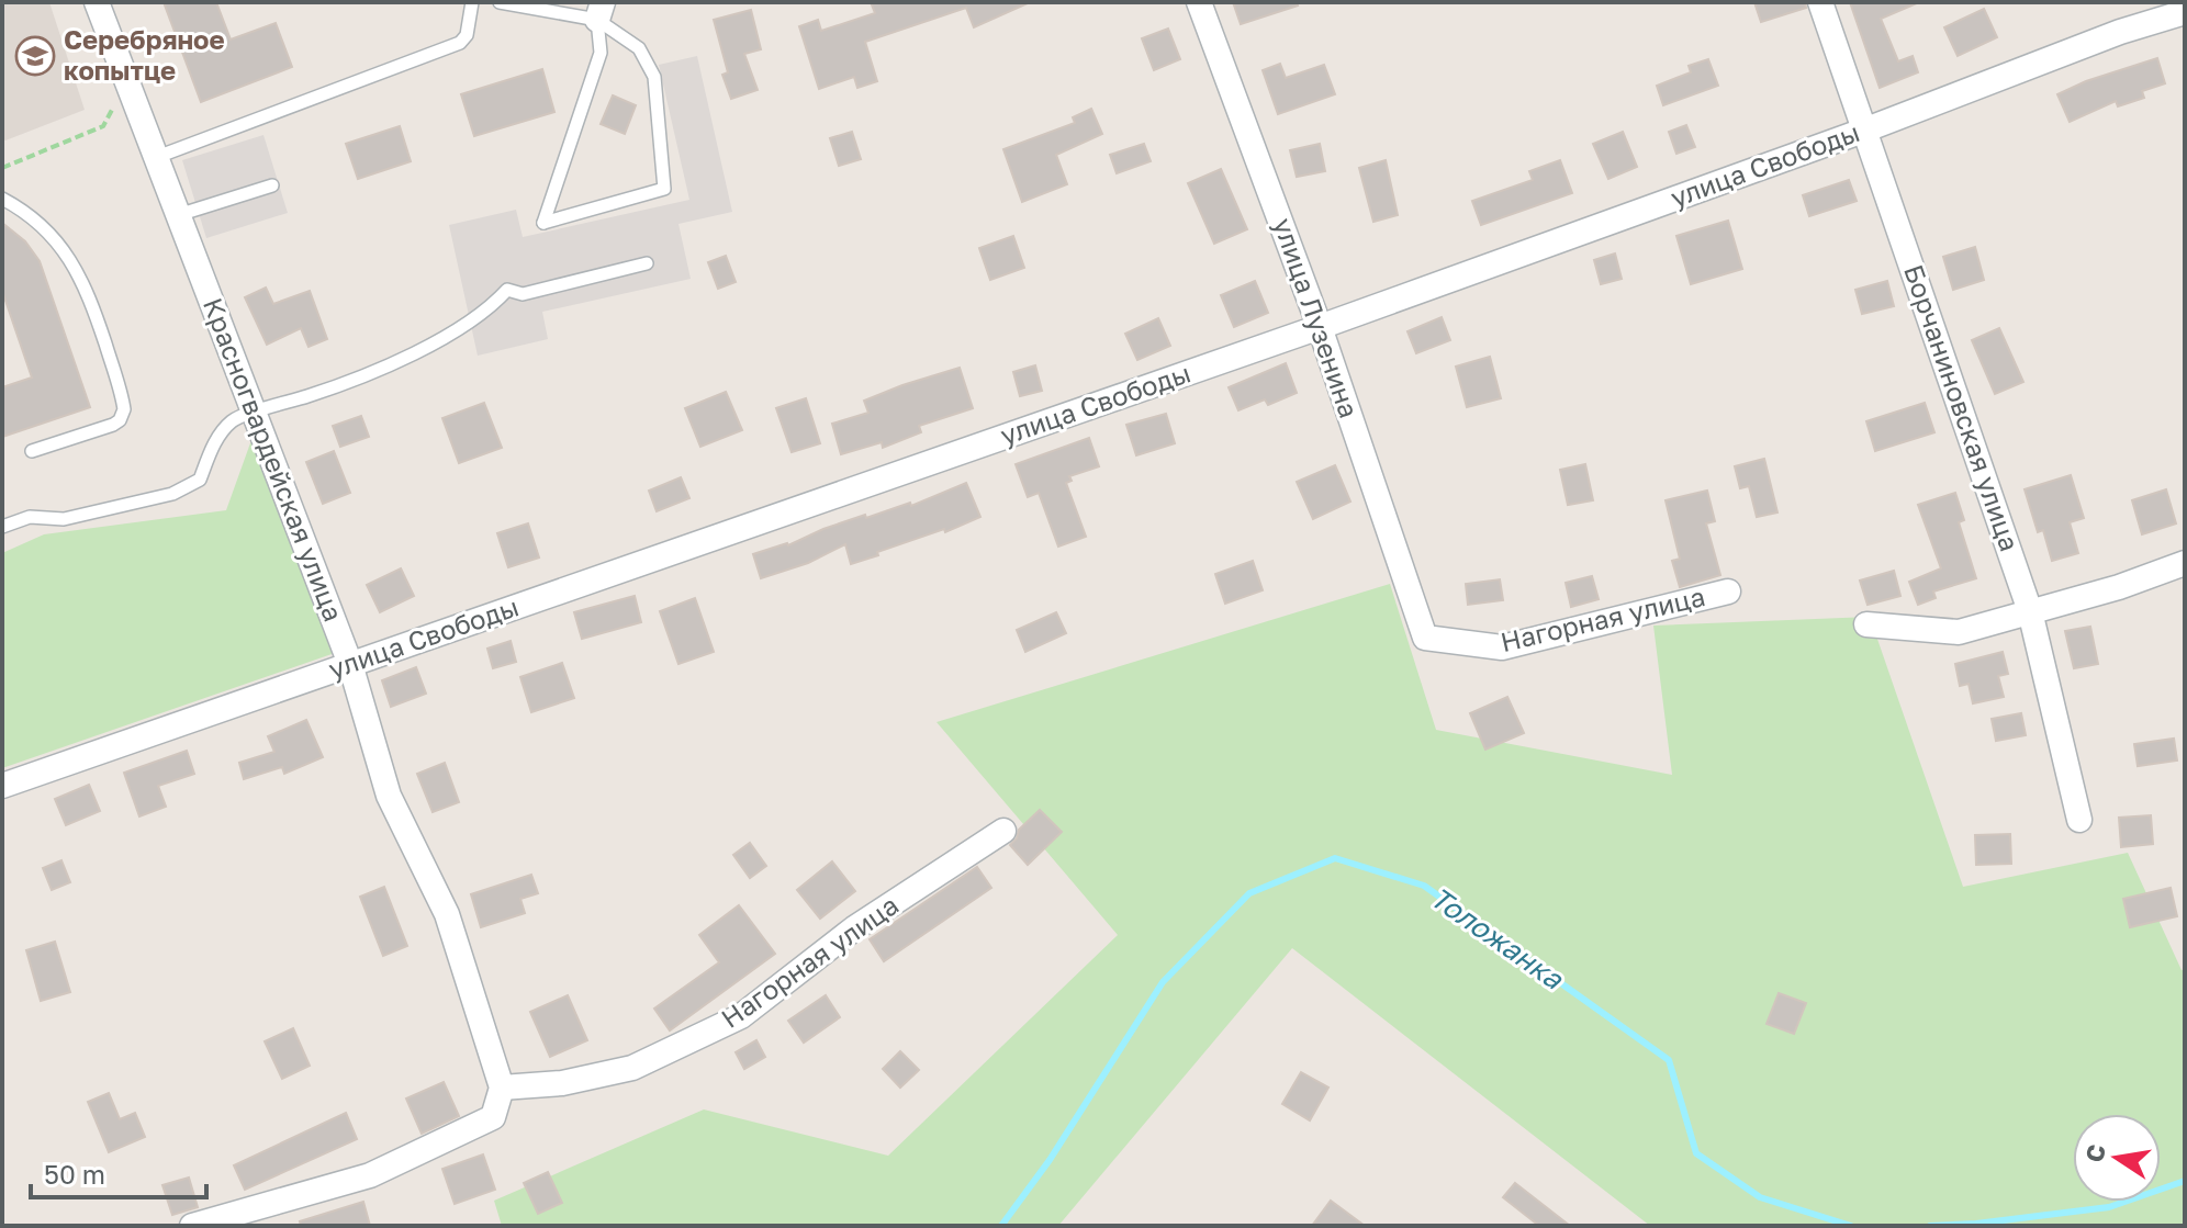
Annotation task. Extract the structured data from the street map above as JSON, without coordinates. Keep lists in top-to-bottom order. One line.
{"streets":{"street":["улица Свободы","улица Лузенина","Борчаниновская улица","Красногвардейская улица","Нагорная улица"]},"crossings":[["улица Свободы","улица Лузенина"],["улица Свободы","Борчаниновская улица"],["улица Свободы","Красногвардейская улица"],["улица Лузенина","Нагорная улица"],["Красногвардейская улица","Нагорная улица"]],"water":["Толожанка"],"places":{"school or university":["Серебряное копытце"]},"scale_bar":"50 m","north":"left"}
